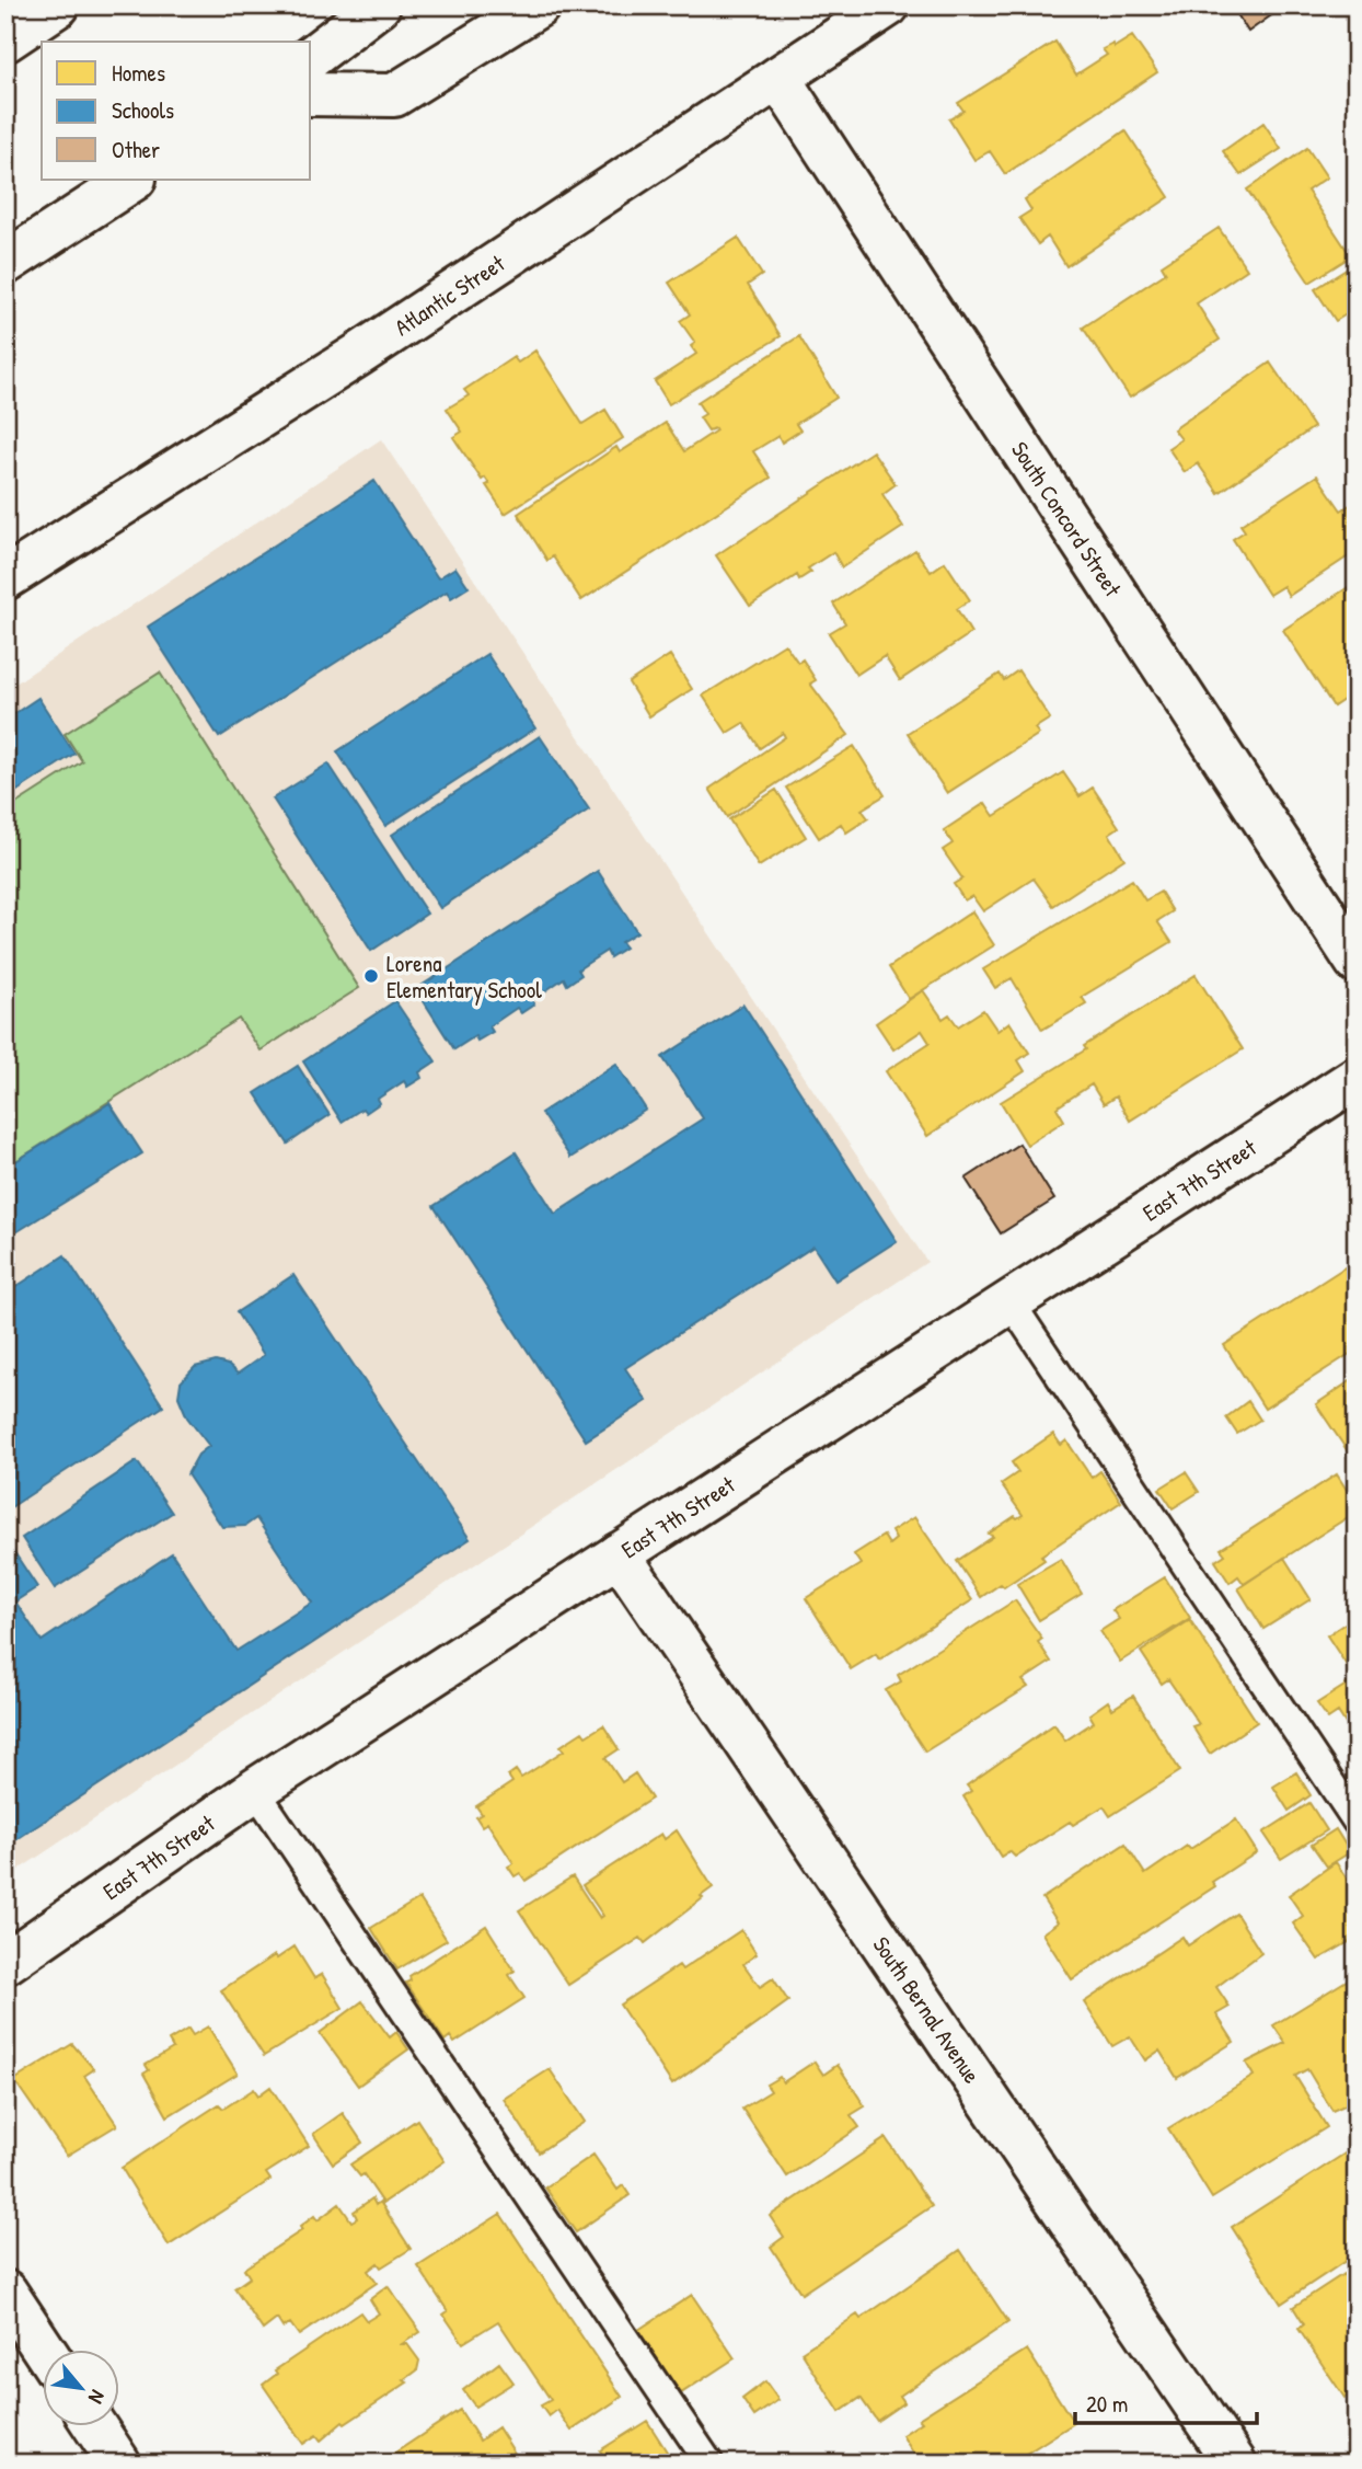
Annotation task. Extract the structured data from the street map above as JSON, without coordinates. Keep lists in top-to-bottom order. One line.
{"streets":{"main road":["Atlantic Street","South Concord Street","East 7th Street","South Bernal Avenue"]},"crossings":[["Atlantic Street","South Concord Street"],["East 7th Street","South Bernal Avenue"]],"places":["Lorena Elementary School"],"legend":["Homes","Schools","Other"],"scale_bar":"20 m","north":"bottom right"}
